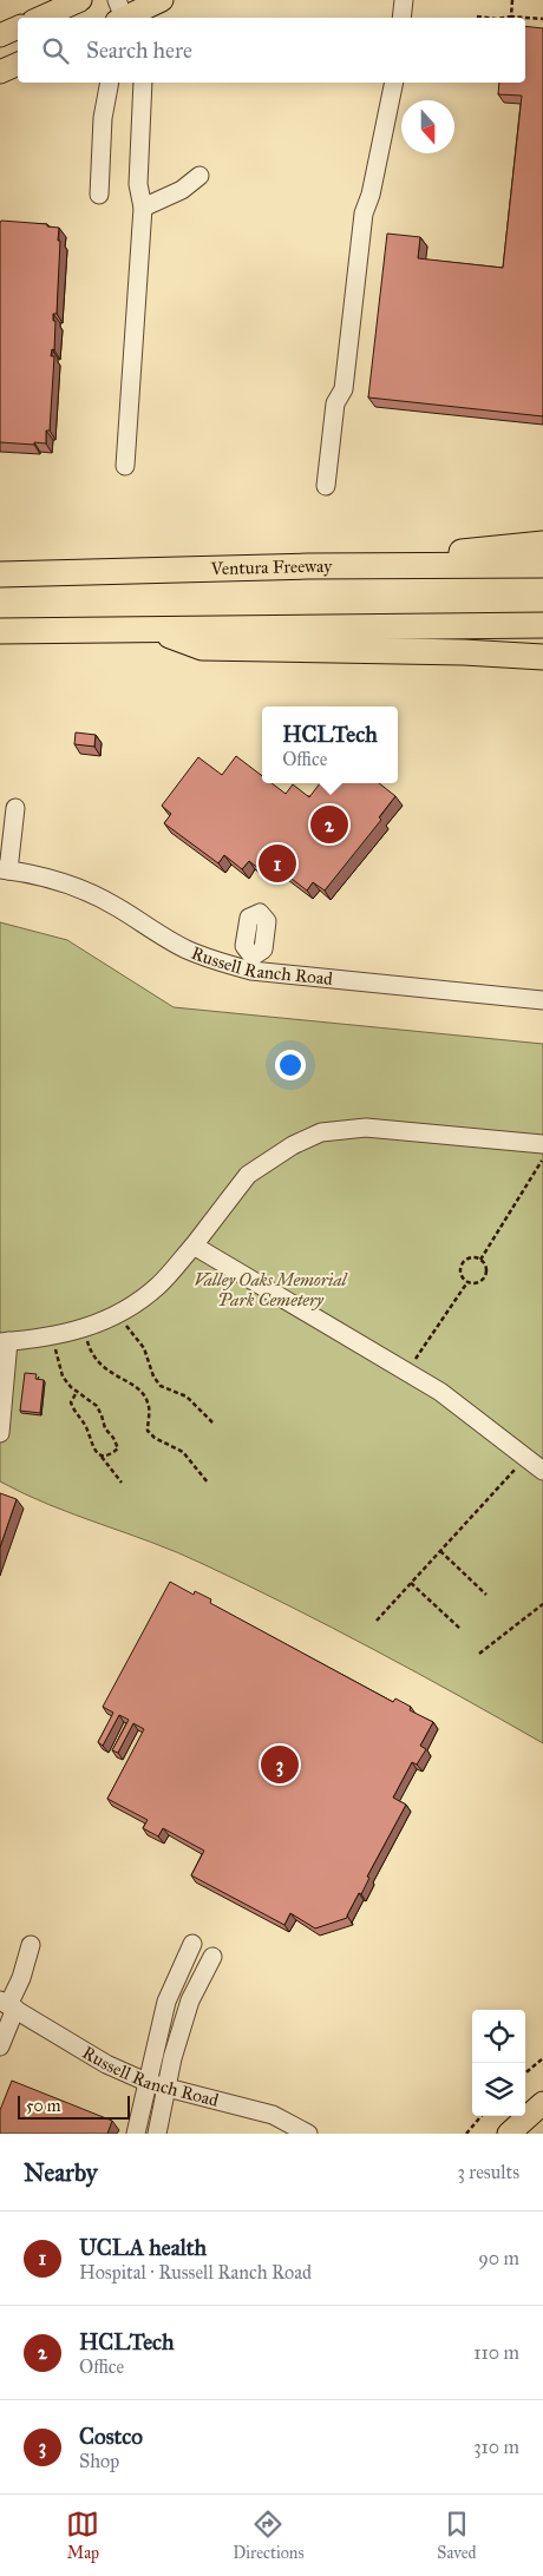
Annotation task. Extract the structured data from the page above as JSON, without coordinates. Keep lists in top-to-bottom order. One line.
{"streets":{"highway":["Ventura Freeway"],"street":["Russell Ranch Road"]},"parks":["Valley Oaks Memorial Park Cemetery"],"scale_bar":"50 m","north":"bottom","page":{"search":"Search here","popup":["HCLTech","Office"],"pins":["2","1","3"],"scale":"50 m","heading":["Nearby","3 results"],"list":[{"mark":"1","name":"UCLA health","note":"Hospital · Russell Ranch Road","value":"90 m"},{"mark":"2","name":"HCLTech","note":"Office","value":"110 m"},{"mark":"3","name":"Costco","note":"Shop","value":"310 m"}],"nav":["Map","Directions","Saved"]}}
